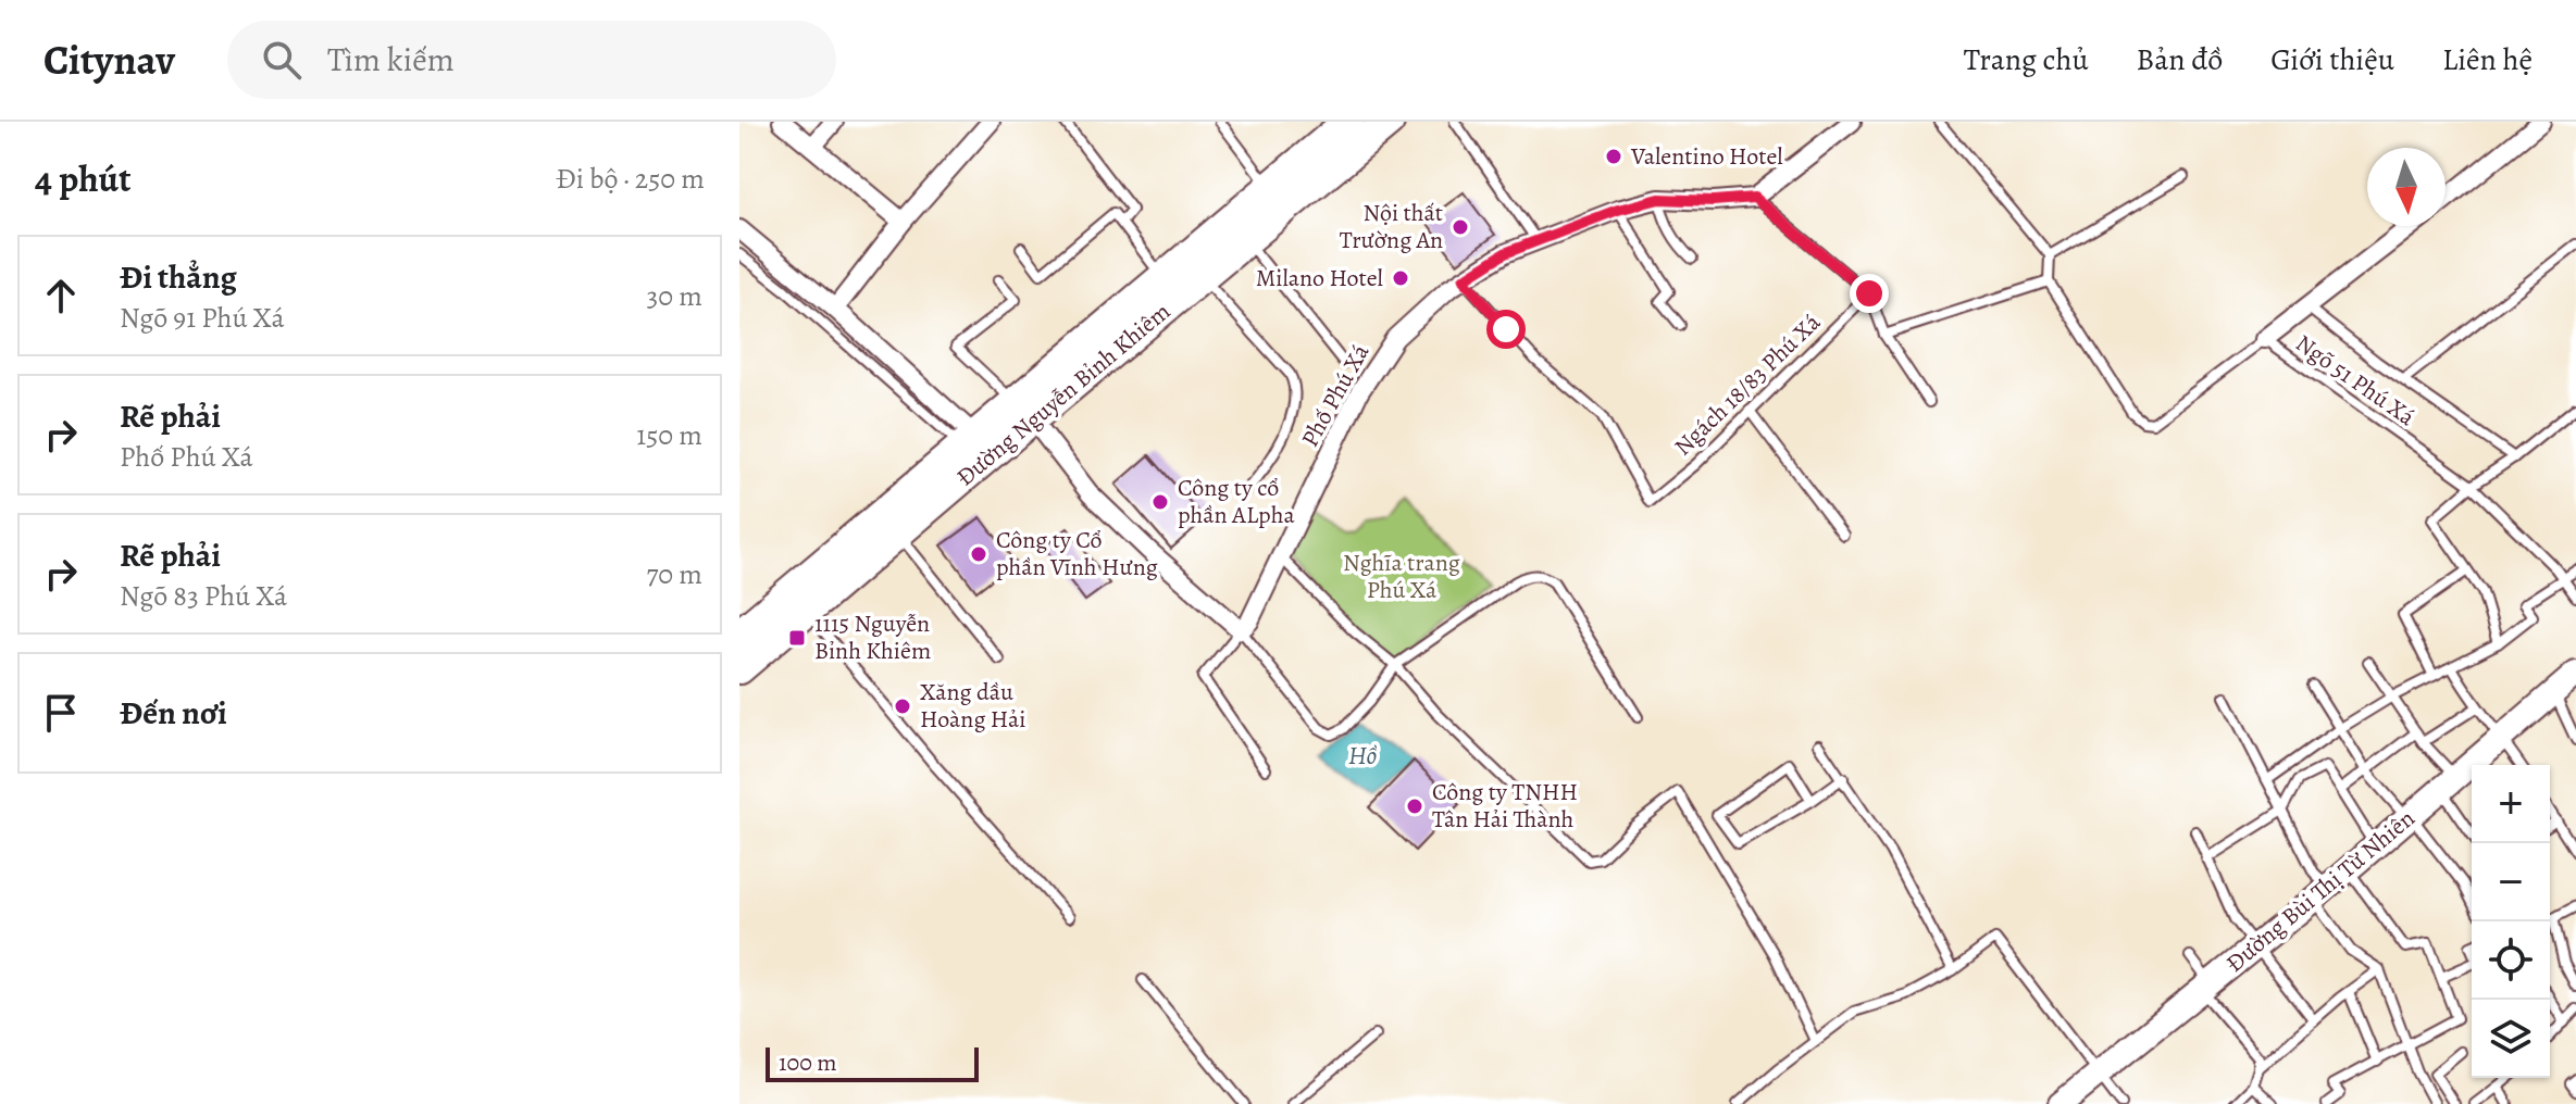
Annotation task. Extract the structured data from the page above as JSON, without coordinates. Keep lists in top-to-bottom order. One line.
{"streets":{"highway":["Đường Nguyễn Bỉnh Khiêm"],"street":["Phố Phú Xá","Đường Bùi Thị Từ Nhiên"],"lane":["Ngõ 51 Phú Xá","Ngách 18/83 Phú Xá"]},"crossings":[["Ngách 18/83 Phú Xá","Phố Phú Xá"]],"water":["Hồ"],"parks":["Nghĩa trang Phú Xá"],"places":{"other":["Valentino Hotel","Nội thất Trường An","Milano Hotel","Công ty cổ phần ALpha","Công ty Cổ phần Vĩnh Hưng","Xăng dầu Hoàng Hải","Công ty TNHH Tân Hải Thành"],"transit":["1115 Nguyễn Bỉnh Khiêm"]},"scale_bar":"100 m","north":"bottom","page":{"header":"Citynav","search":"Tìm kiếm","nav":["Trang chủ","Bản đồ","Giới thiệu","Liên hệ"],"heading":["4 phút","Đi bộ · 250 m"],"list":[["Đi thẳng","Ngõ 91 Phú Xá","30 m"],["Rẽ phải","Phố Phú Xá","150 m"],["Rẽ phải","Ngõ 83 Phú Xá","70 m"],"Đến nơi"],"map_buttons":["+","−"],"scale":"100 m"}}
